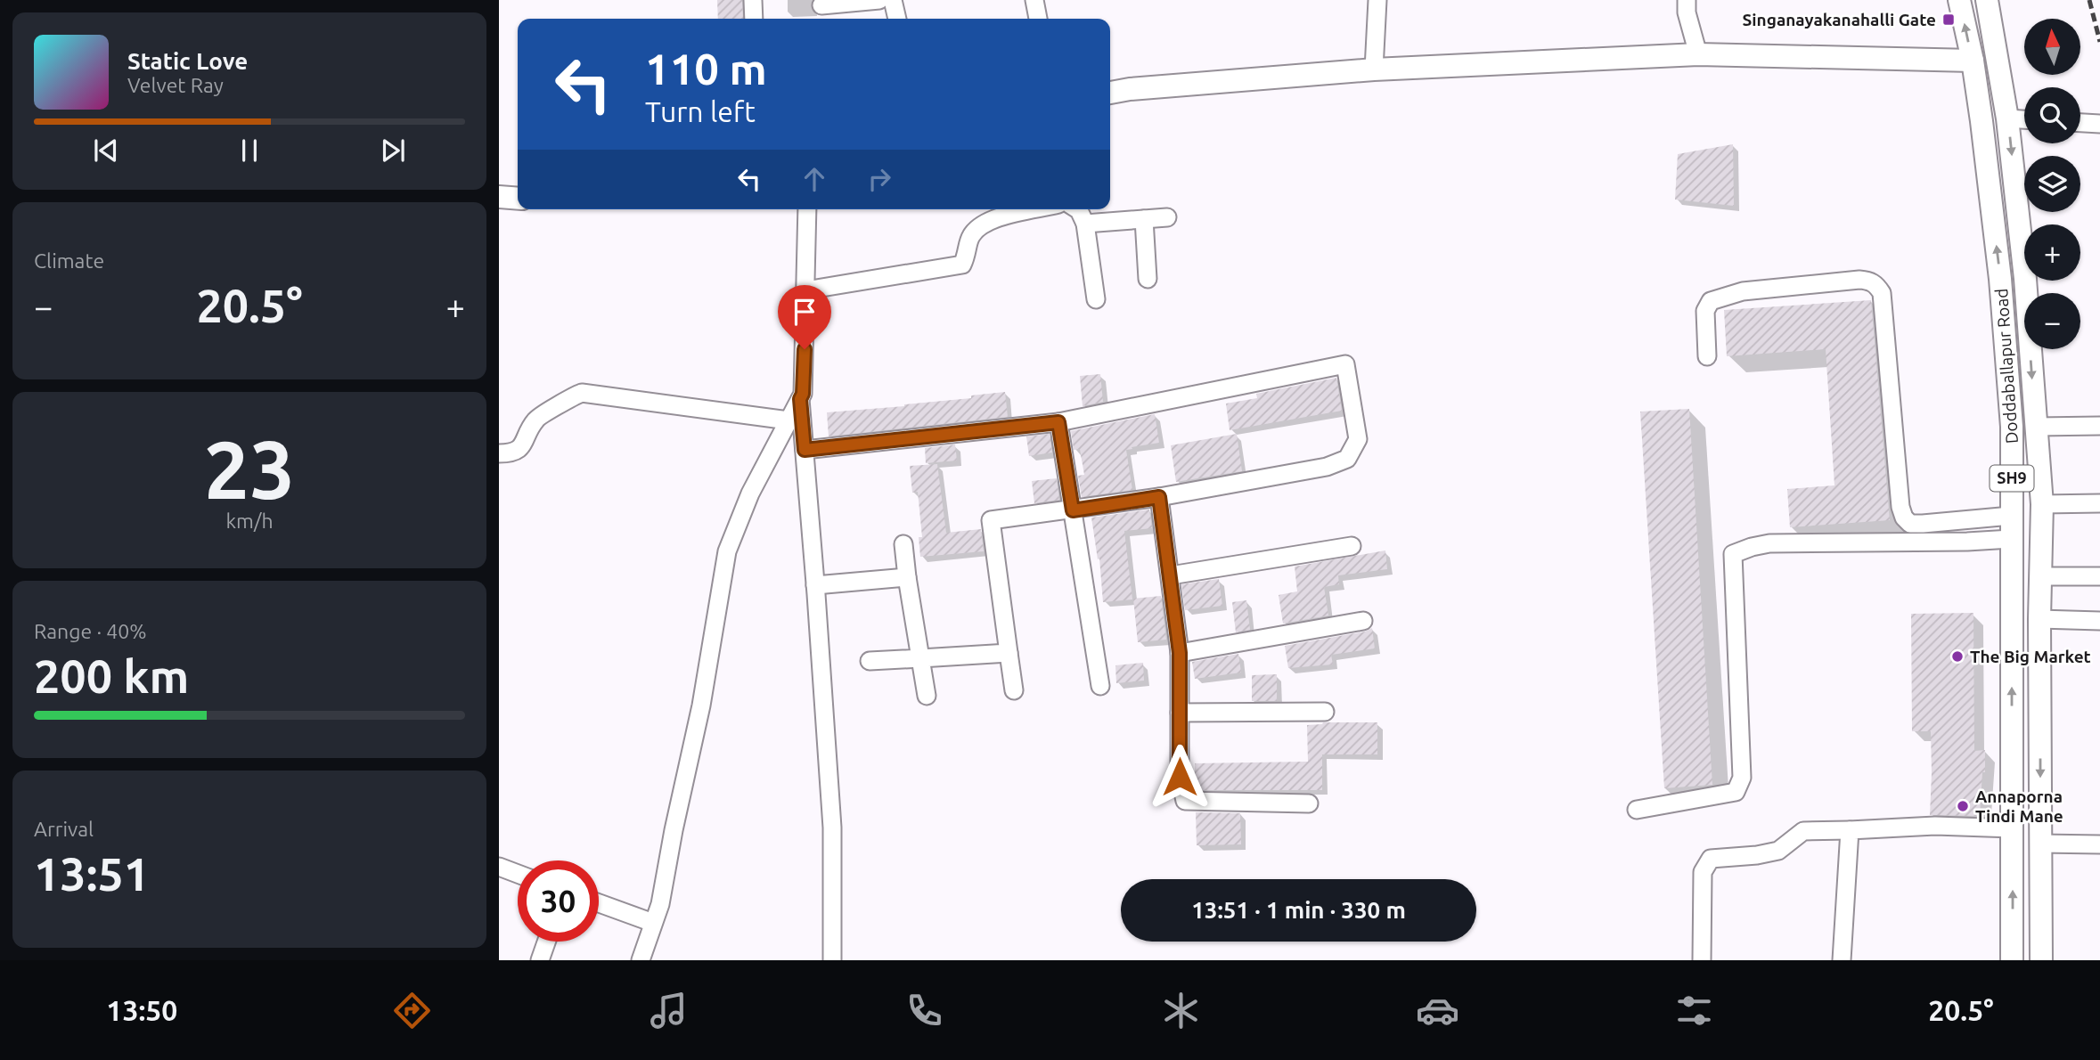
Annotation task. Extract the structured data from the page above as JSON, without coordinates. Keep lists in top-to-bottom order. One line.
{"streets":{"main road":["Doddaballapur Road","SH9"]},"places":{"transit":["Singanayakanahalli Gate"],"other":["The Big Market","Annaporna Tindi Mane"]},"north":"top","page":{"map_buttons":["+","−"],"turn":["110 m","Turn left"],"song":["Static Love","Velvet Ray"],"tile":["Climate",["23","km/h"],["Range · 40%","200 km"],["Arrival","13:51"]],"heat":["−","20.5°","+"],"limit":"30","trip":"13:51 · 1 min · 330 m","tabs":["13:50","20.5°"]}}
